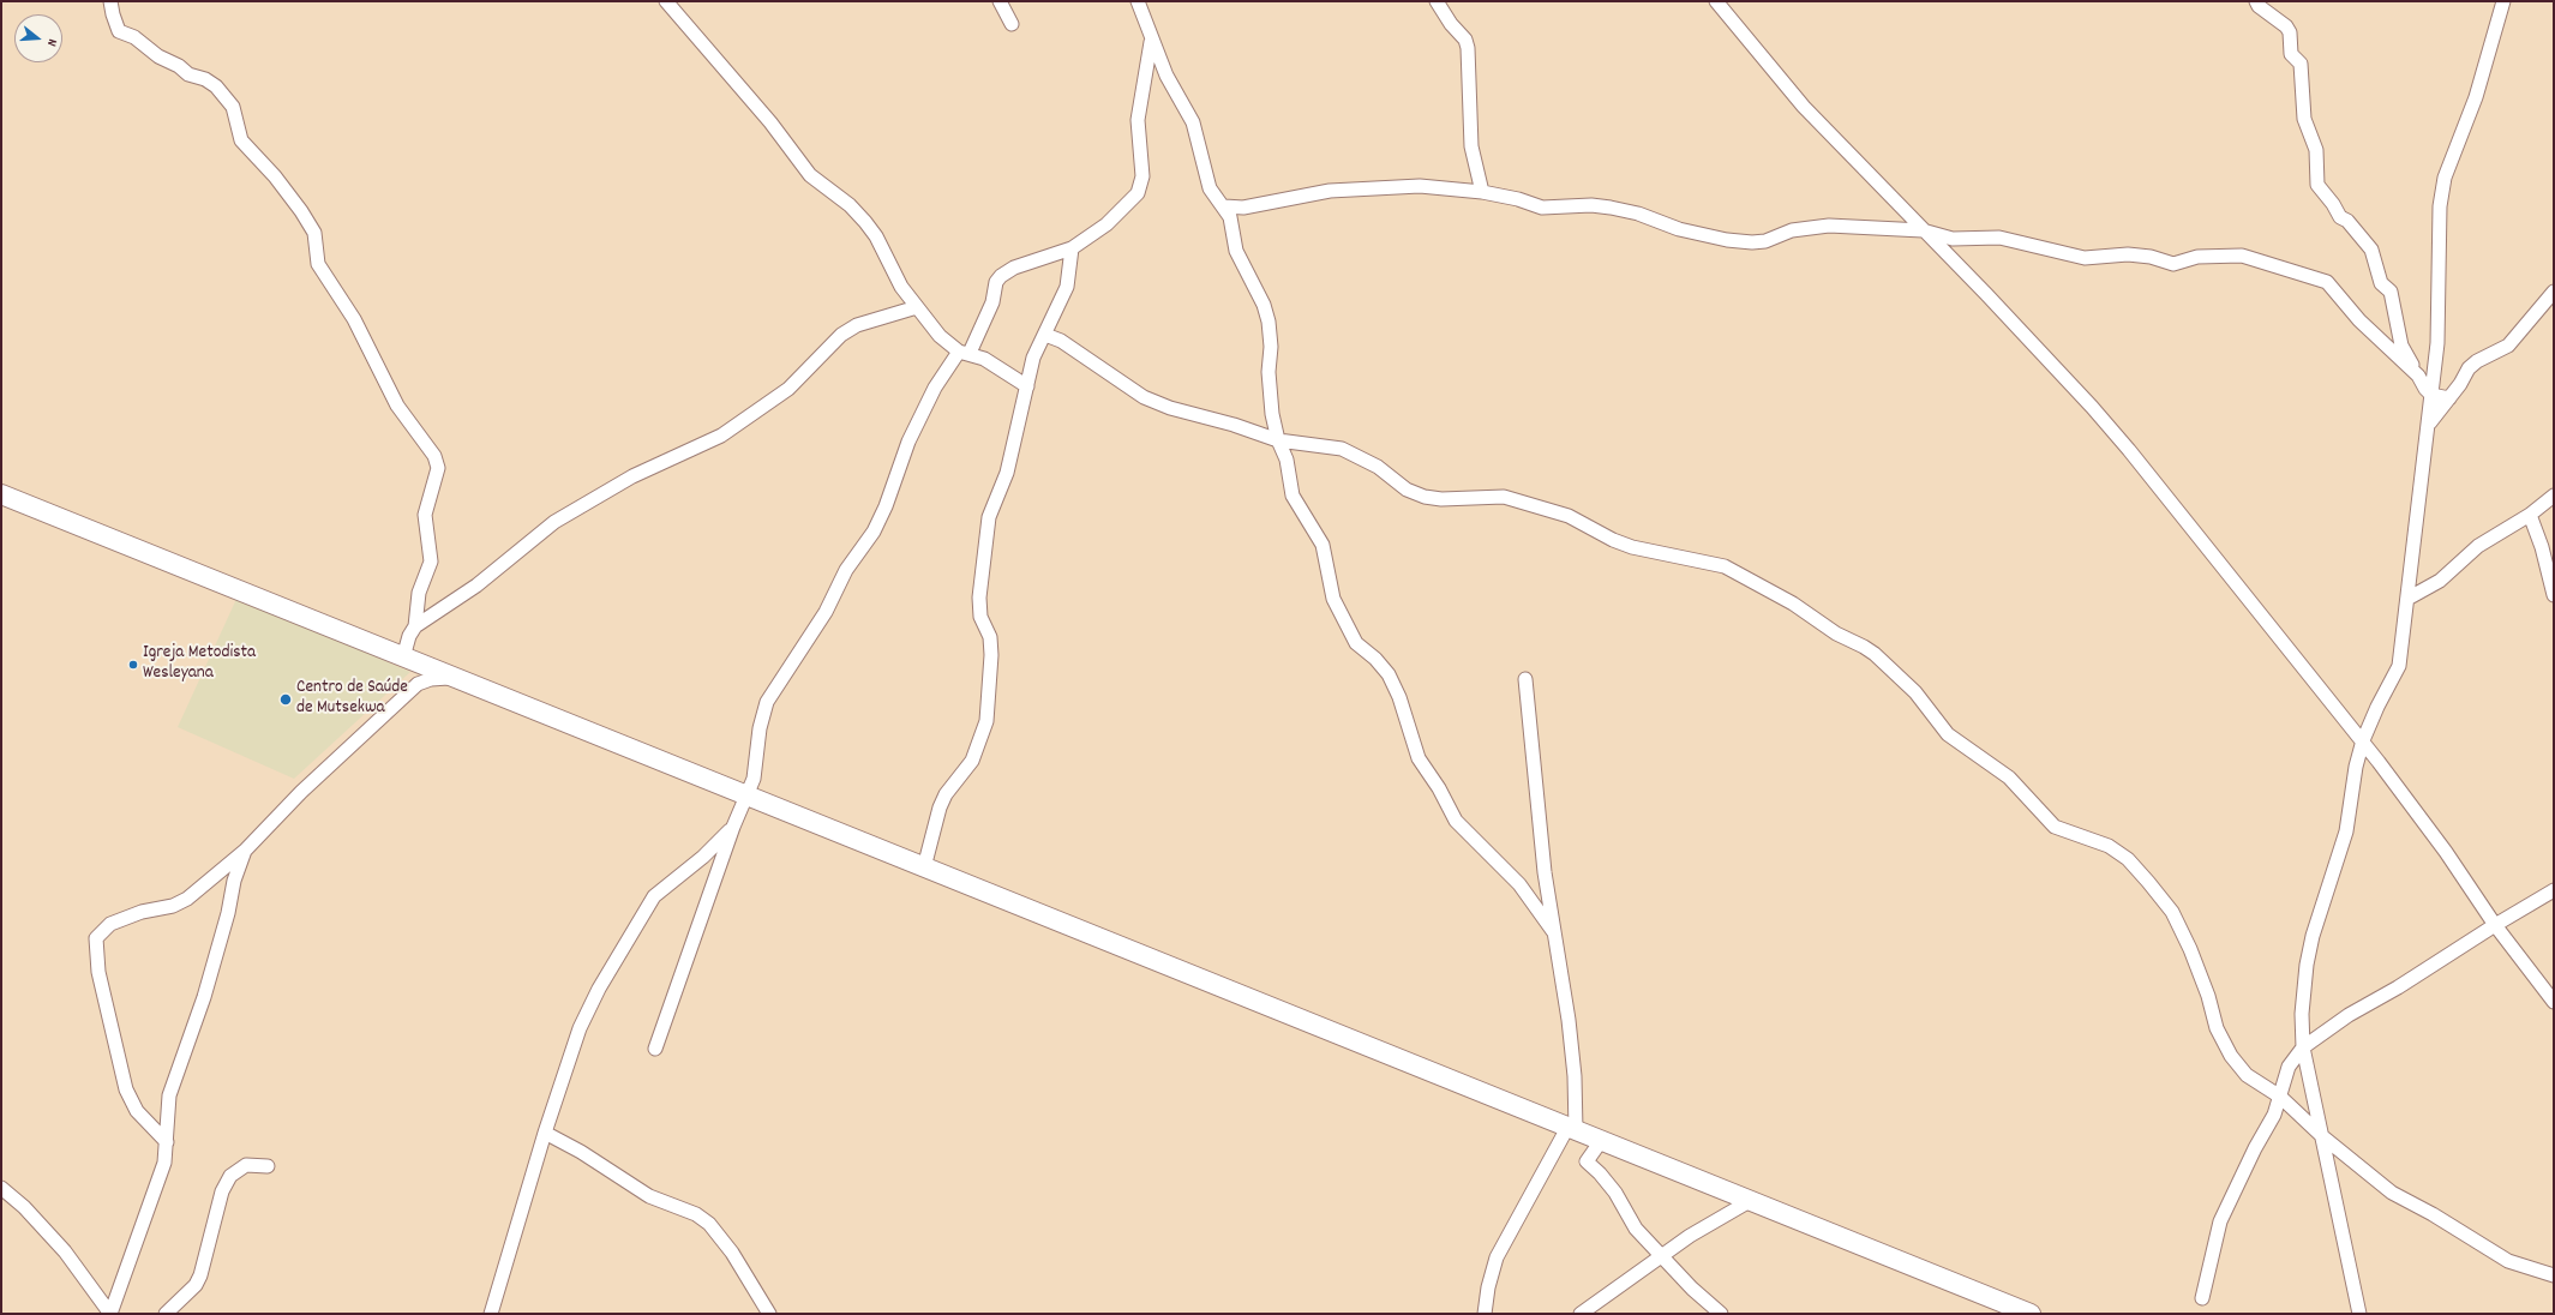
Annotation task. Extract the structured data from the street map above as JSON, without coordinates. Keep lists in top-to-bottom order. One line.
{"places":["Igreja Metodista Wesleyana","Centro de Saúde de Mutsekwa"],"north":"right"}
